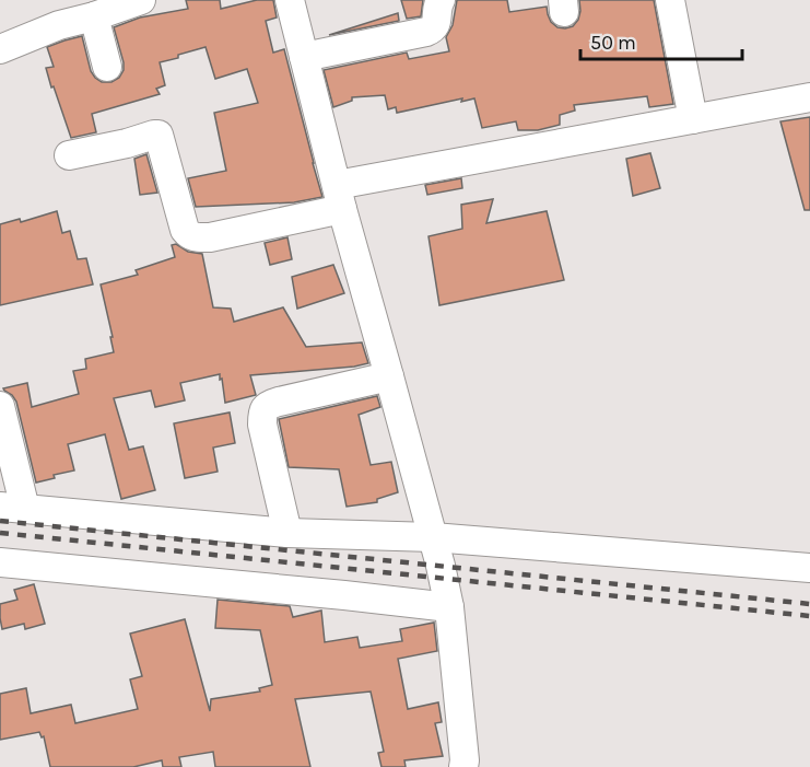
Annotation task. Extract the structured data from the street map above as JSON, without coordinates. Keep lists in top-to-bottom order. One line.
{"scale_bar":"50 m"}
